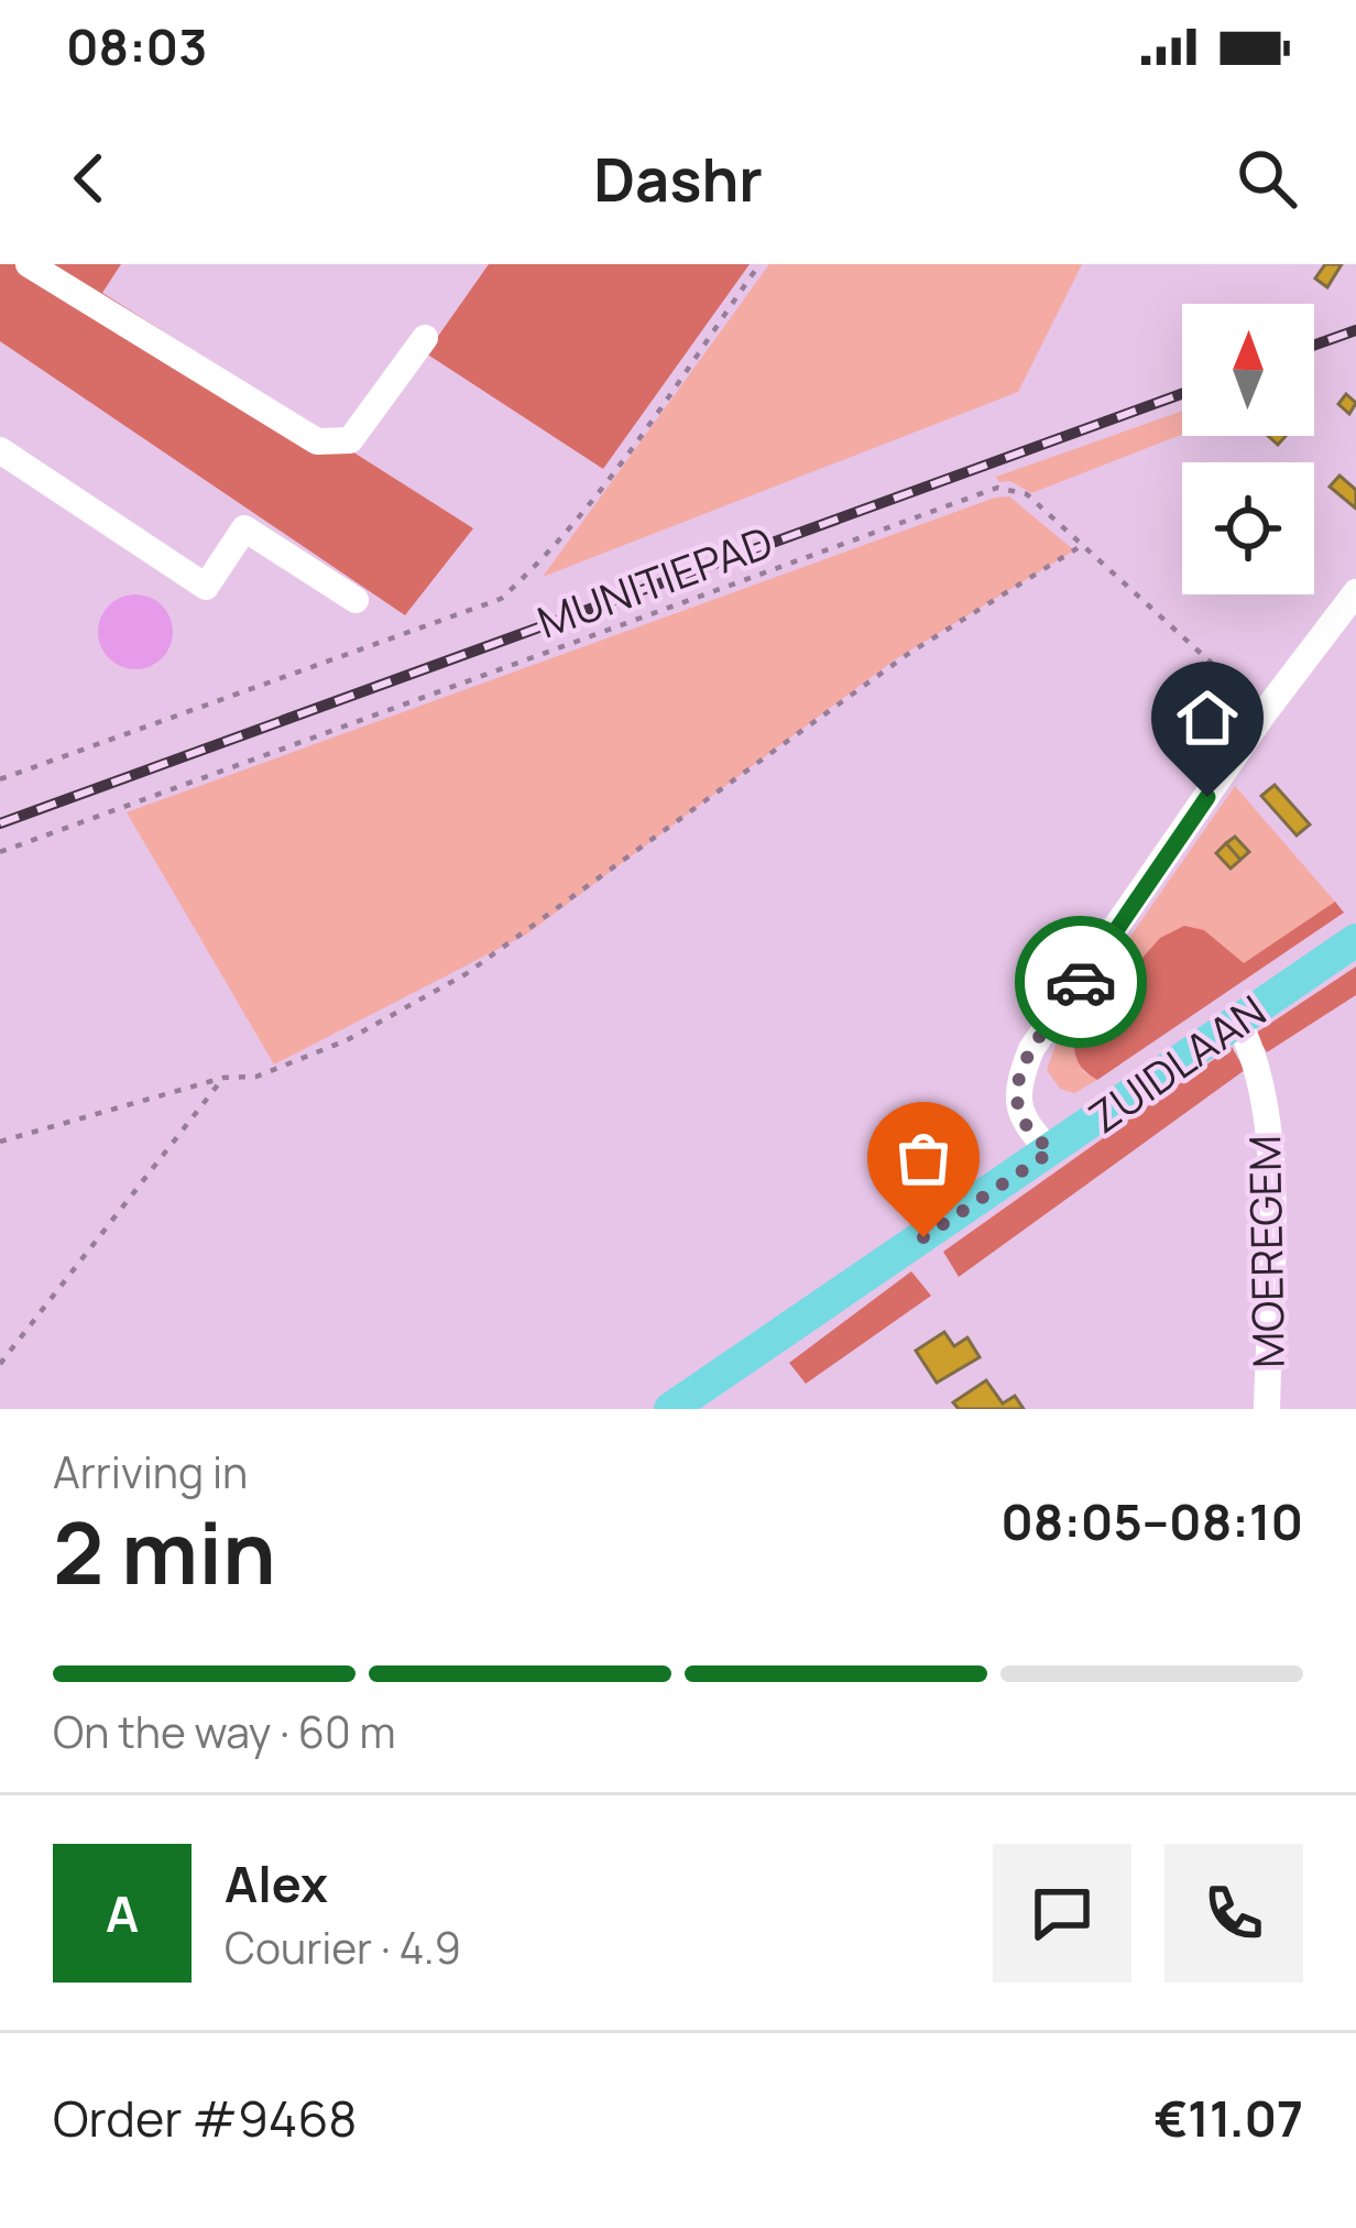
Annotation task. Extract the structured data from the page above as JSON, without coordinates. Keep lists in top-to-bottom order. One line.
{"streets":{"main road":["ZUIDLAAN"],"street":["MOEREGEM"],"path":["MUNITIEPAD"]},"crossings":[["ZUIDLAAN","MOEREGEM"]],"north":"top","page":{"status":"08:03","header":"Dashr","heading":["2 min","Arriving in","08:05–08:10"],"panel":["Alex","Courier · 4.9","Order #9468","€11.07"],"bar":"On the way · 60 m","round":"A"}}
